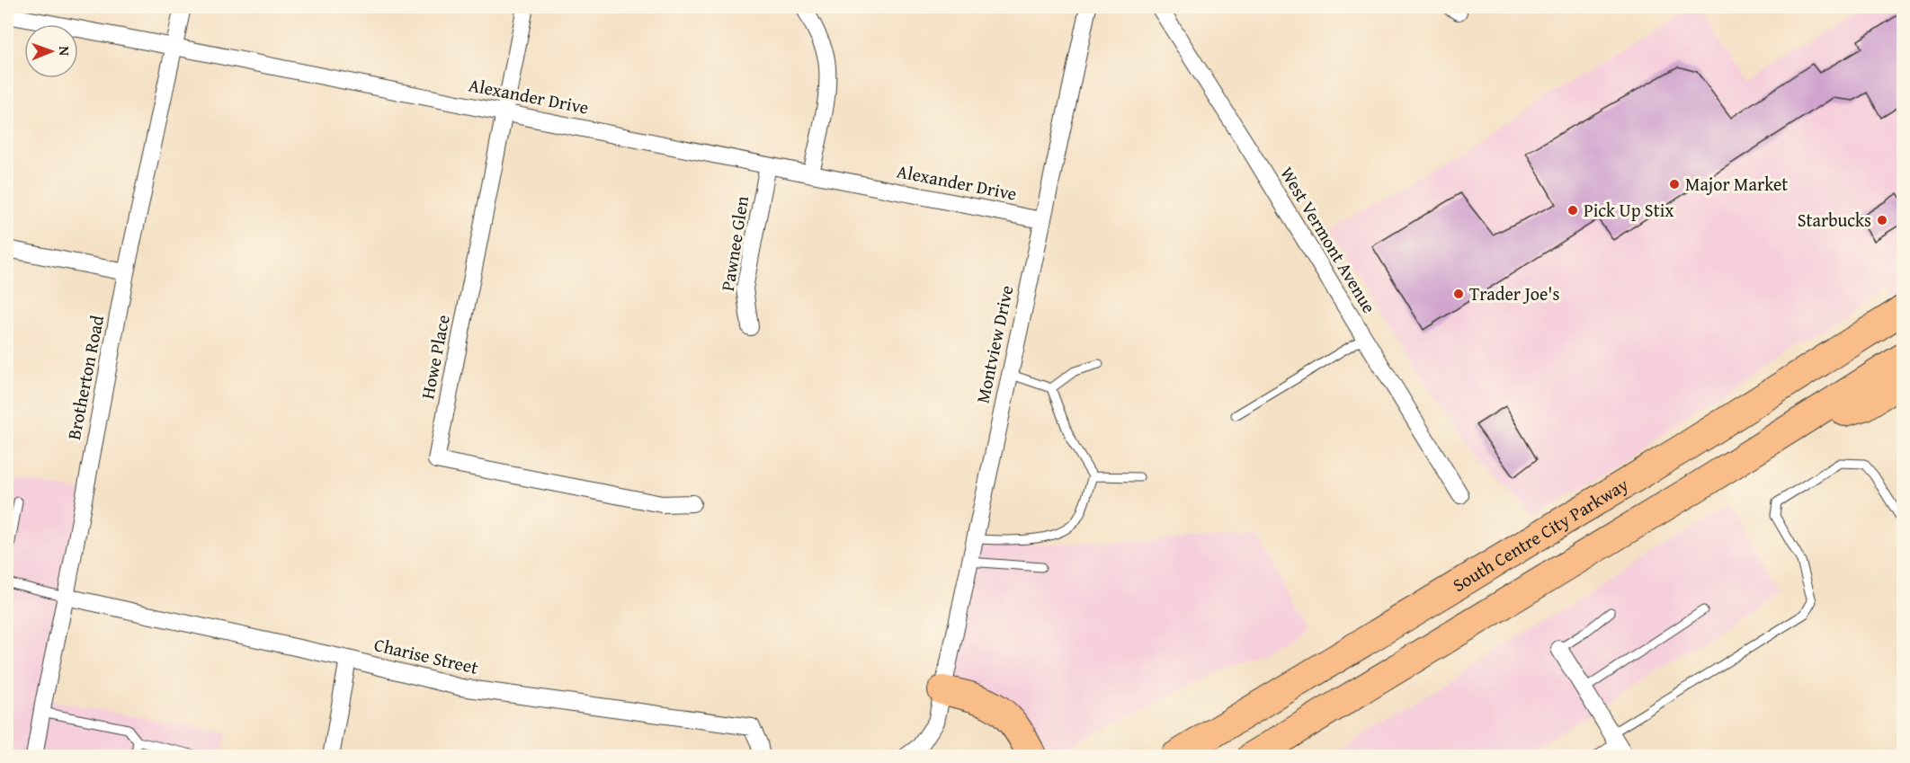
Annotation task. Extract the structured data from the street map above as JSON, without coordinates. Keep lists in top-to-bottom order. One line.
{"streets":{"highway":["South Centre City Parkway"],"street":["Alexander Drive","West Vermont Avenue","Pawnee Glen","Montview Drive","Howe Place","Brotherton Road","Charise Street"]},"crossings":[["Alexander Drive","Pawnee Glen"],["Alexander Drive","Montview Drive"],["Alexander Drive","Howe Place"],["Alexander Drive","Brotherton Road"],["Brotherton Road","Charise Street"]],"places":["Major Market","Pick Up Stix","Starbucks","Trader Joe's"],"north":"right"}
